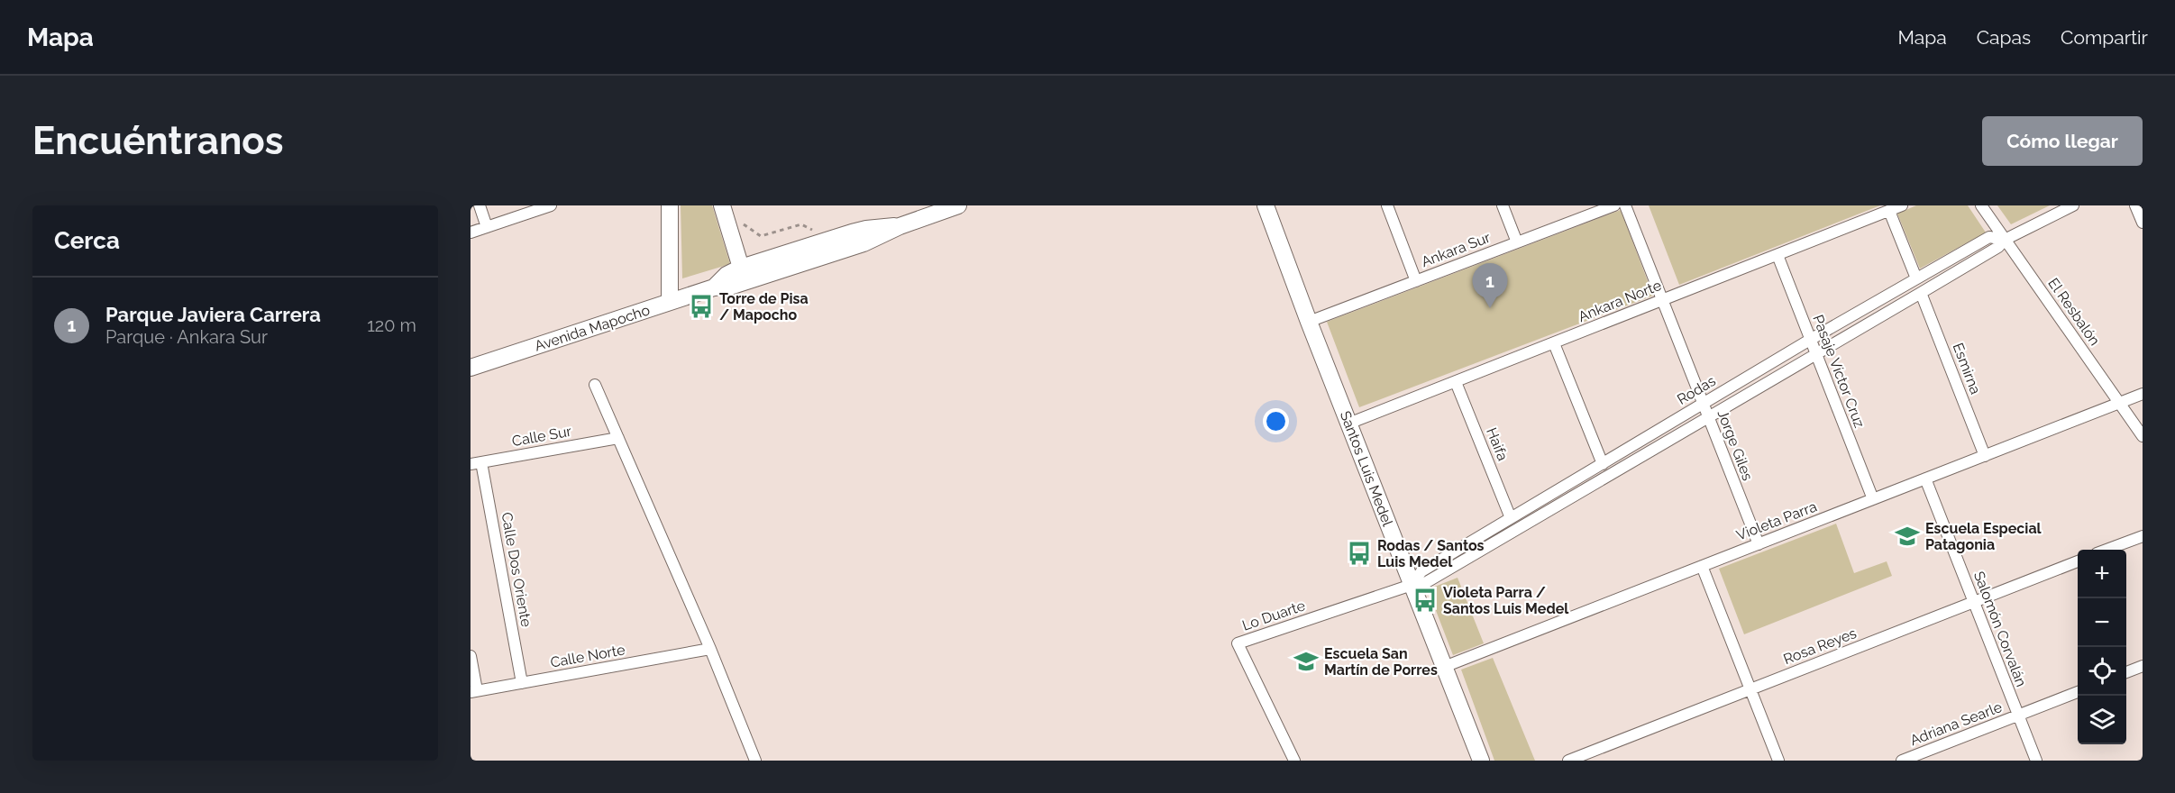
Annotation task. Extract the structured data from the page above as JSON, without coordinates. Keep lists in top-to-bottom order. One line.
{"streets":{"main road":["Avenida Mapocho","Santos Luis Medel"],"street":["Ankara Sur","Ankara Norte","El Resbalón","Esmirna","Pasaje Víctor Cruz","Rodas","Calle Sur","Haifa","Jorge Giles","Violeta Parra","Calle Dos Oriente","Lo Duarte","Salomón Corvalán","Rosa Reyes","Calle Norte","Adriana Searle"]},"crossings":[["Ankara Sur","Santos Luis Medel"],["Ankara Norte","Pasaje Víctor Cruz"],["Ankara Norte","Haifa"],["Ankara Norte","Jorge Giles"],["Ankara Norte","Santos Luis Medel"],["El Resbalón","Rodas"],["El Resbalón","Violeta Parra"],["Esmirna","Rodas"],["Esmirna","Violeta Parra"],["Pasaje Víctor Cruz","Rodas"],["Pasaje Víctor Cruz","Violeta Parra"],["Rodas","Haifa"],["Rodas","Jorge Giles"],["Rodas","Santos Luis Medel"],["Rodas","Lo Duarte"],["Calle Sur","Calle Dos Oriente"],["Jorge Giles","Violeta Parra"],["Santos Luis Medel","Violeta Parra"],["Santos Luis Medel","Lo Duarte"],["Violeta Parra","Salomón Corvalán"],["Calle Dos Oriente","Calle Norte"],["Salomón Corvalán","Rosa Reyes"],["Salomón Corvalán","Adriana Searle"]],"places":{"bus stop":["Torre de Pisa / Mapocho","Rodas / Santos Luis Medel","Violeta Parra / Santos Luis Medel"],"school or university":["Escuela Especial Patagonia","Escuela San Martín de Porres"]},"page":{"header":"Mapa","nav":["Mapa","Capas","Compartir"],"buttons":"Cómo llegar","title":"Encuéntranos","heading":"Cerca","pins":"1","list":[{"mark":"1","name":"Parque Javiera Carrera","note":"Parque · Ankara Sur","value":"120 m"}],"map_buttons":["+","−"]}}
